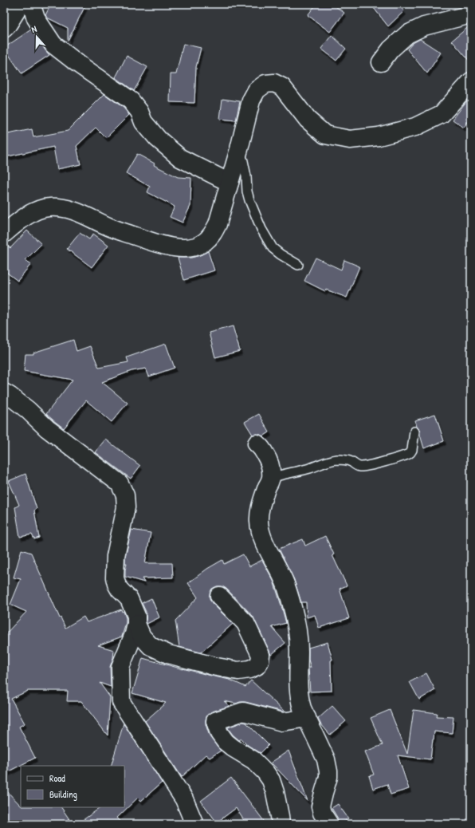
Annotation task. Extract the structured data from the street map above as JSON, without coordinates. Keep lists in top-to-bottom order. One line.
{"legend":["Road","Building"],"north":"top"}
